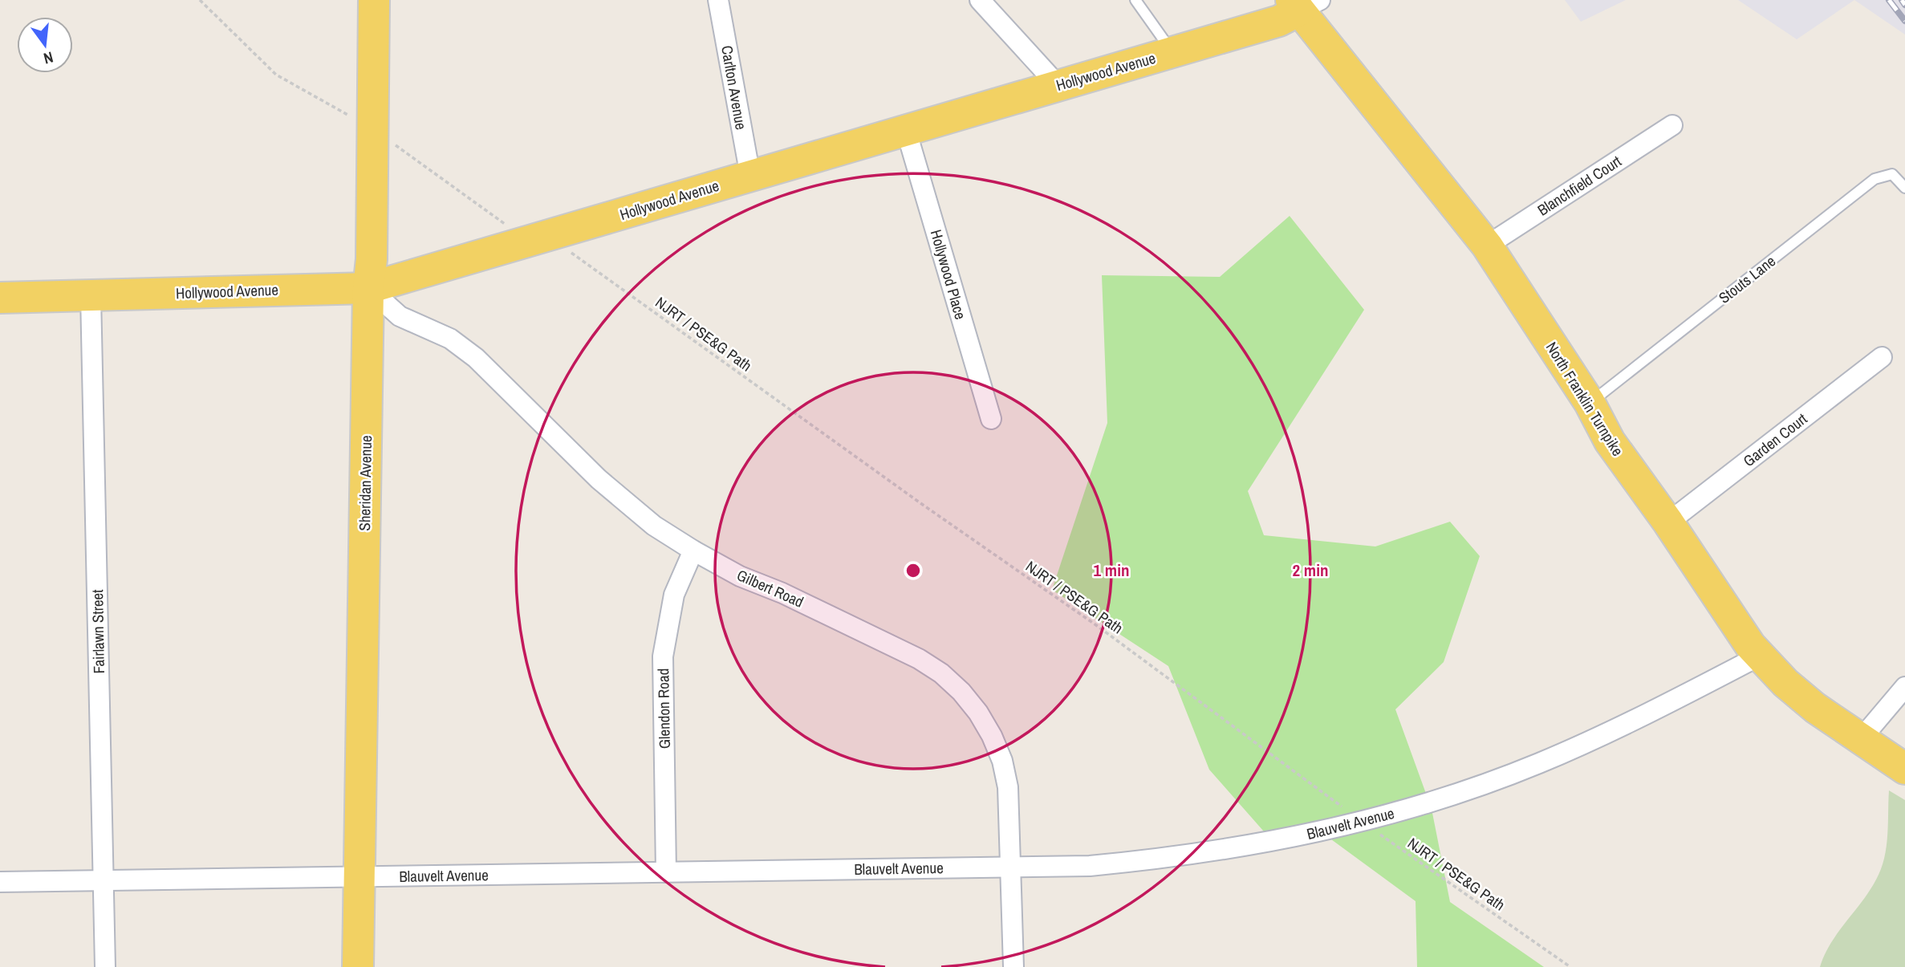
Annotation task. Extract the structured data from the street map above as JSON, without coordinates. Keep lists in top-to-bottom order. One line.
{"streets":{"main road":["Hollywood Avenue","North Franklin Turnpike","Sheridan Avenue"],"street":["Carlton Avenue","Blanchfield Court","Hollywood Place","Garden Court","Gilbert Road","Fairlawn Street","Glendon Road","Blauvelt Avenue"],"lane":["Stouts Lane"],"path":["NJRT / PSE&G Path"]},"crossings":[["Hollywood Avenue","Carlton Avenue"],["Hollywood Avenue","Hollywood Place"],["Hollywood Avenue","North Franklin Turnpike"],["Hollywood Avenue","Sheridan Avenue"],["Hollywood Avenue","Gilbert Road"],["Hollywood Avenue","Fairlawn Street"],["Blanchfield Court","North Franklin Turnpike"],["Stouts Lane","North Franklin Turnpike"],["NJRT / PSE&G Path","Blauvelt Avenue"],["North Franklin Turnpike","Garden Court"],["North Franklin Turnpike","Blauvelt Avenue"],["Sheridan Avenue","Gilbert Road"],["Sheridan Avenue","Blauvelt Avenue"],["Gilbert Road","Glendon Road"],["Gilbert Road","Blauvelt Avenue"],["Fairlawn Street","Blauvelt Avenue"],["Glendon Road","Blauvelt Avenue"]],"north":"bottom","rings":["1 min","2 min"]}
